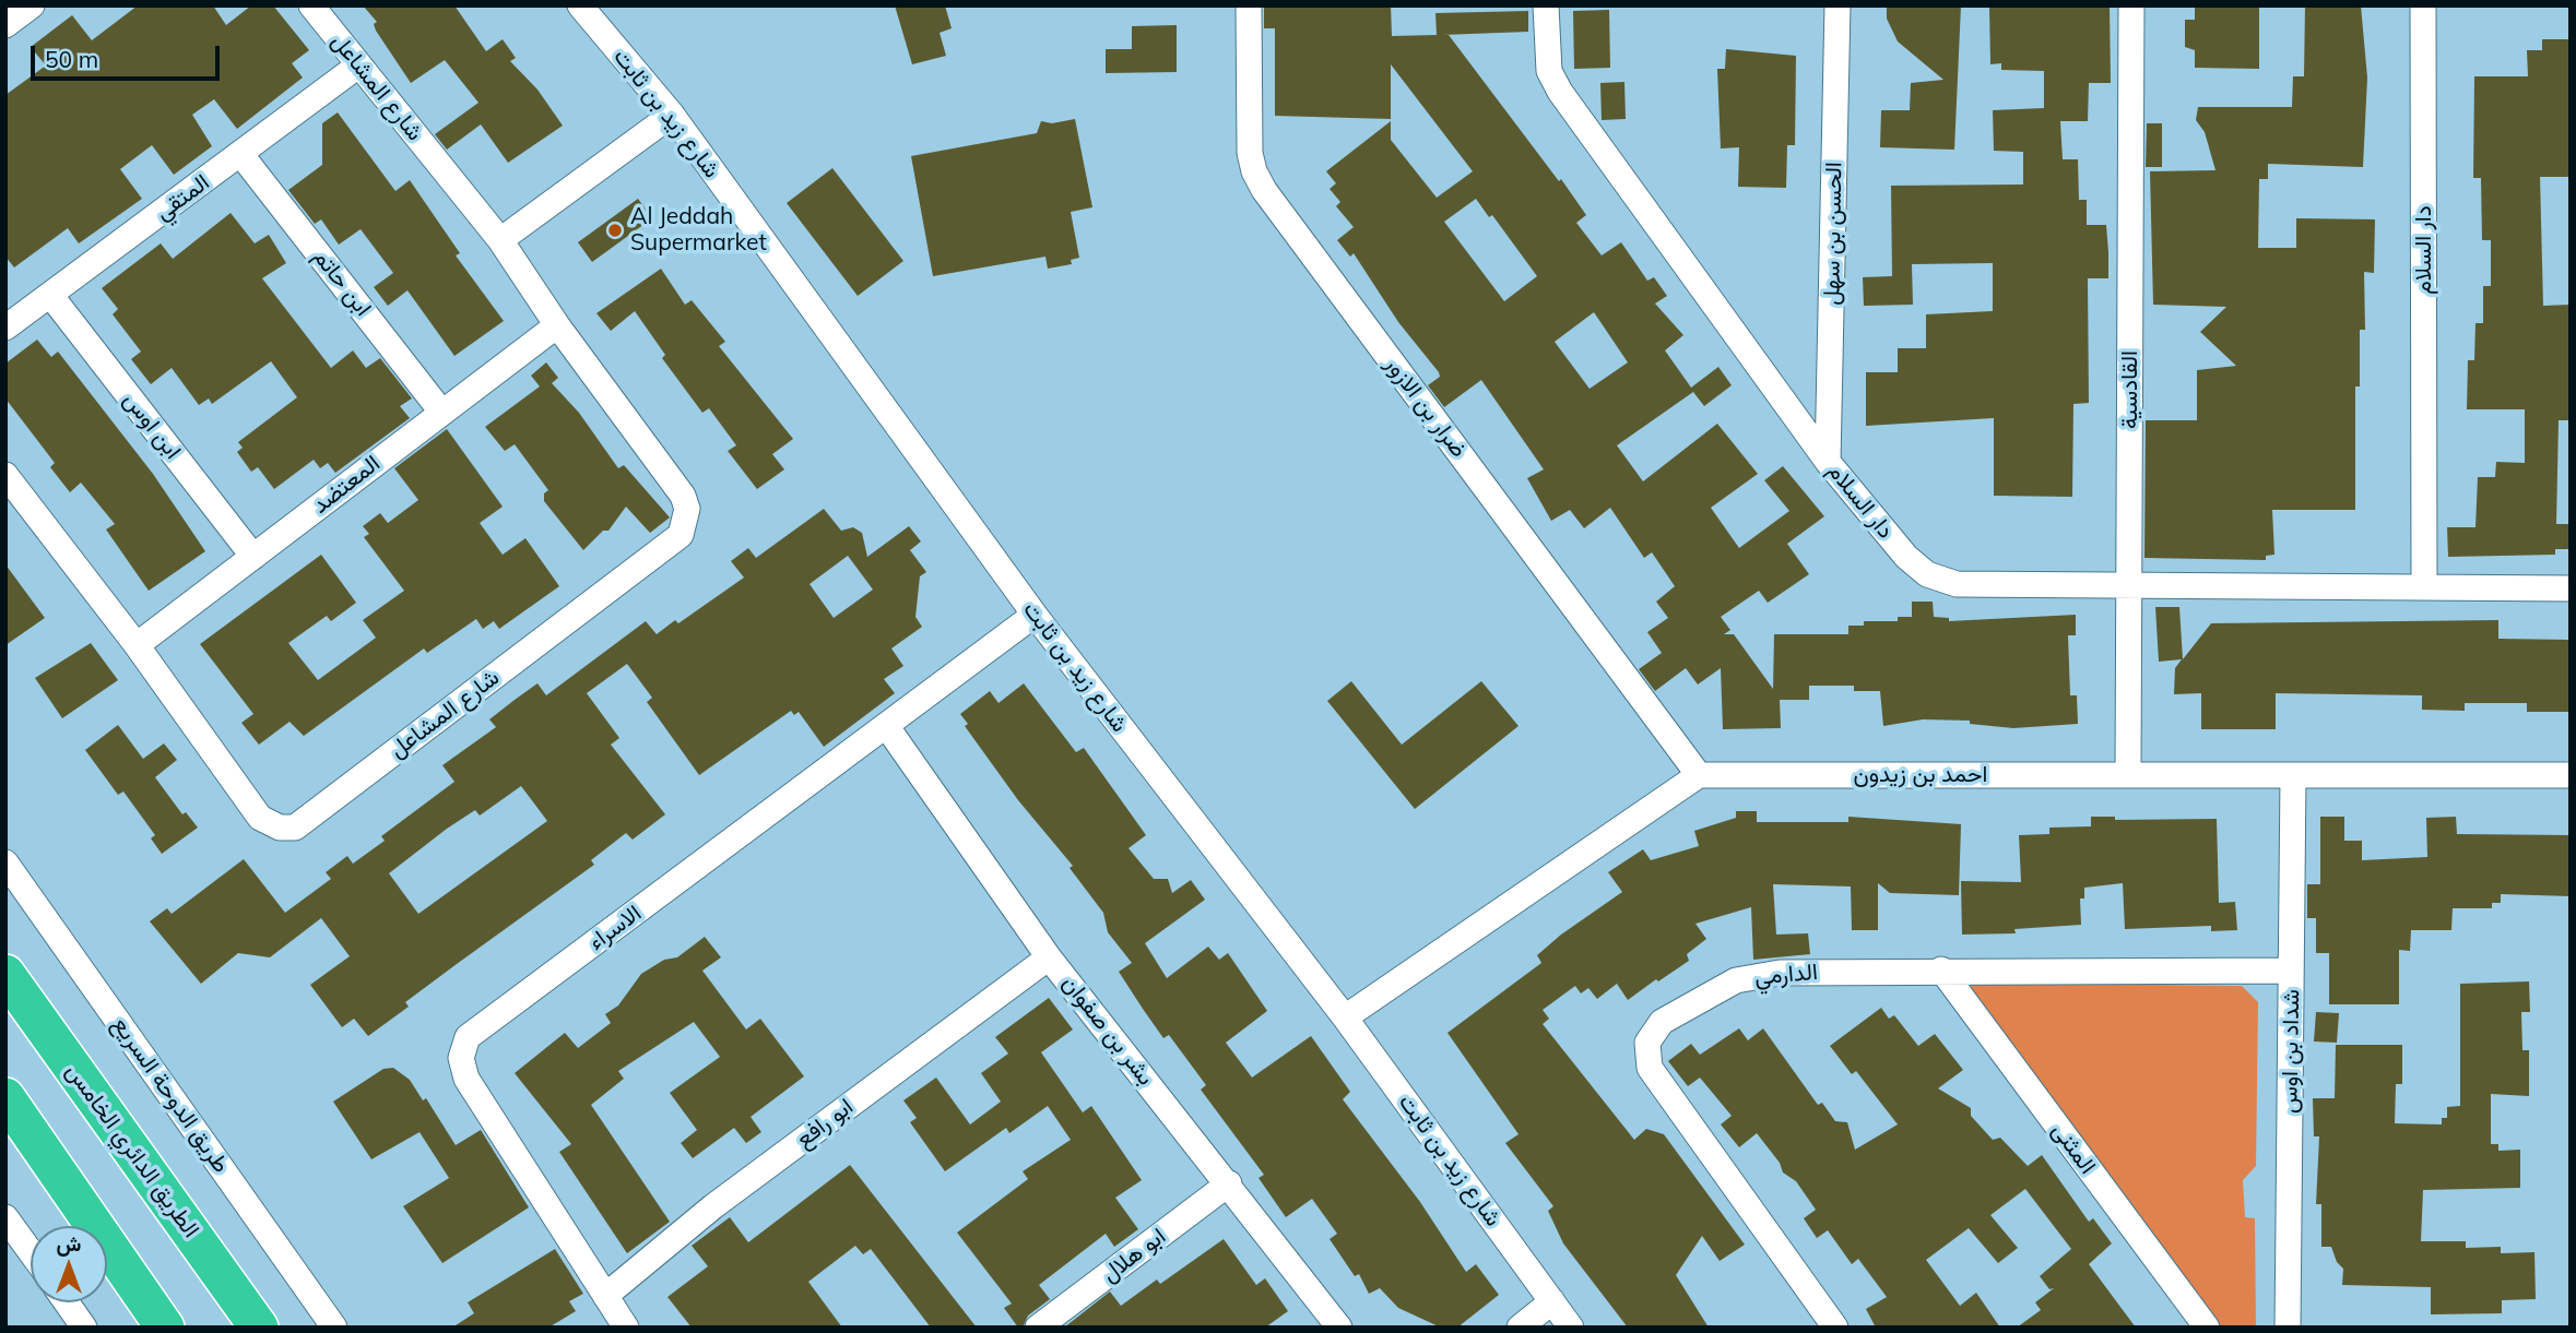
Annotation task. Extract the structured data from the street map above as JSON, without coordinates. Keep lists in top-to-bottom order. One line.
{"streets":{"highway":["الطريق الدائري الخامس"],"street":["شارع المشاعل","شارع زيد بن ثابت","المتقي","الحسن بن سهل","دار السلام","ابن حاتم","القادسية","ضرار بن الازور","ابن اوس","المعتضد","احمد بن زيدون","الاسراء","الدارمي","بشر بن صفوان","شداد بن اوس","طريق الدوحة السريع","ابو رافع","المثنى","ابو هلال"]},"crossings":[["شارع المشاعل","المتقي"],["شارع المشاعل","المعتضد"],["شارع زيد بن ثابت","الاسراء"],["المتقي","ابن حاتم"],["المتقي","ابن اوس"],["الحسن بن سهل","دار السلام"],["دار السلام","القادسية"],["ابن حاتم","المعتضد"],["القادسية","احمد بن زيدون"],["ضرار بن الازور","احمد بن زيدون"],["ابن اوس","المعتضد"],["احمد بن زيدون","شداد بن اوس"],["الاسراء","بشر بن صفوان"],["الاسراء","ابو رافع"],["الدارمي","شداد بن اوس"],["الدارمي","المثنى"],["بشر بن صفوان","ابو رافع"],["بشر بن صفوان","ابو هلال"]],"places":["Al Jeddah Supermarket"],"scale_bar":"50 m","north":"top"}
